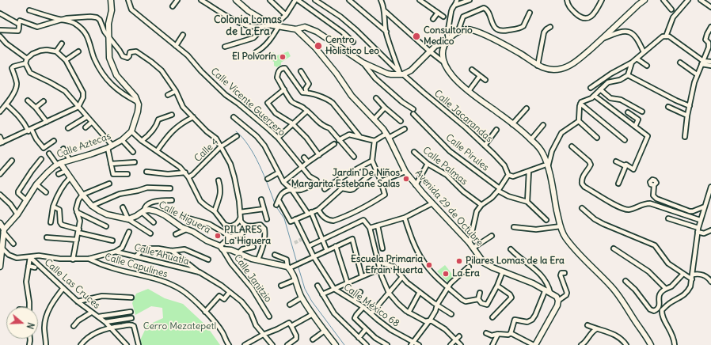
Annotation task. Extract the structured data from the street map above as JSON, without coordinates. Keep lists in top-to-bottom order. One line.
{"streets":{"street":["Calle Vicente Guerrero","Calle Jacarandas","Calle Aztecas","Calle 4","Calle Pirules","Calle Palmas","Avenida 29 de Octubre","Calle Higuera","Calle Ahuatla","Calle Capulines","Calle Janitzio","Calle Las Cruces","Calle México 68"]},"crossings":[["Calle Higuera","Calle Janitzio"],["Calle Ahuatla","Calle Capulines"],["Calle Ahuatla","Calle Las Cruces"]],"districts":["Colonia Lomas de La Era"],"parks":["Cerro Mezatepetl"],"places":["Consultorio Medico","Centro Holistico Leo","El Polvorín","Jardin De Niños Margarita Estebane Salas","PILARES La Higuera","Pilares Lomas de la Era","Escuela Primaria Efrain Huerta","La Era"],"north":"right"}
